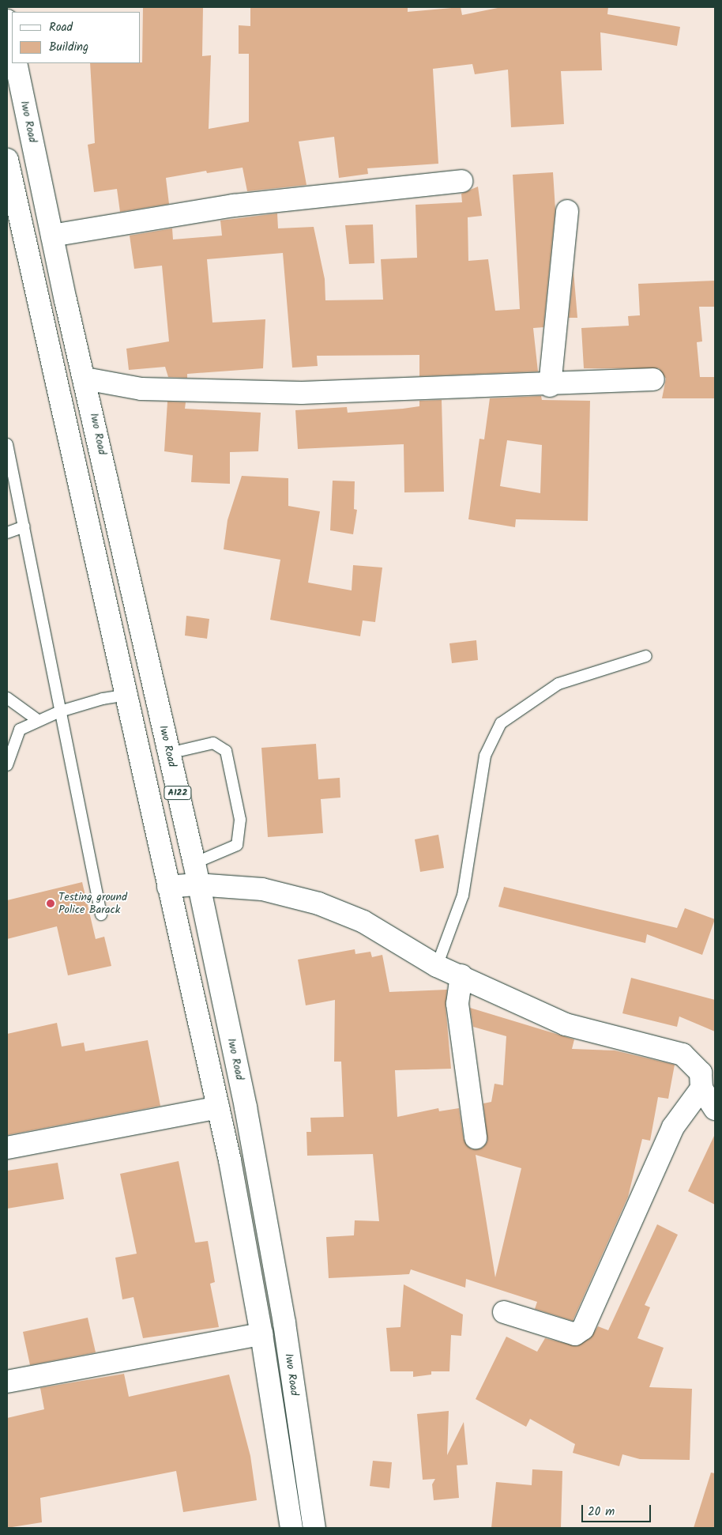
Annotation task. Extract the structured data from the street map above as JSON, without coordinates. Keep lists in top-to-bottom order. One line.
{"streets":{"main road":["Iwo Road","A122"]},"places":["Testing ground Police Barack"],"legend":["Road","Building"],"scale_bar":"20 m"}
